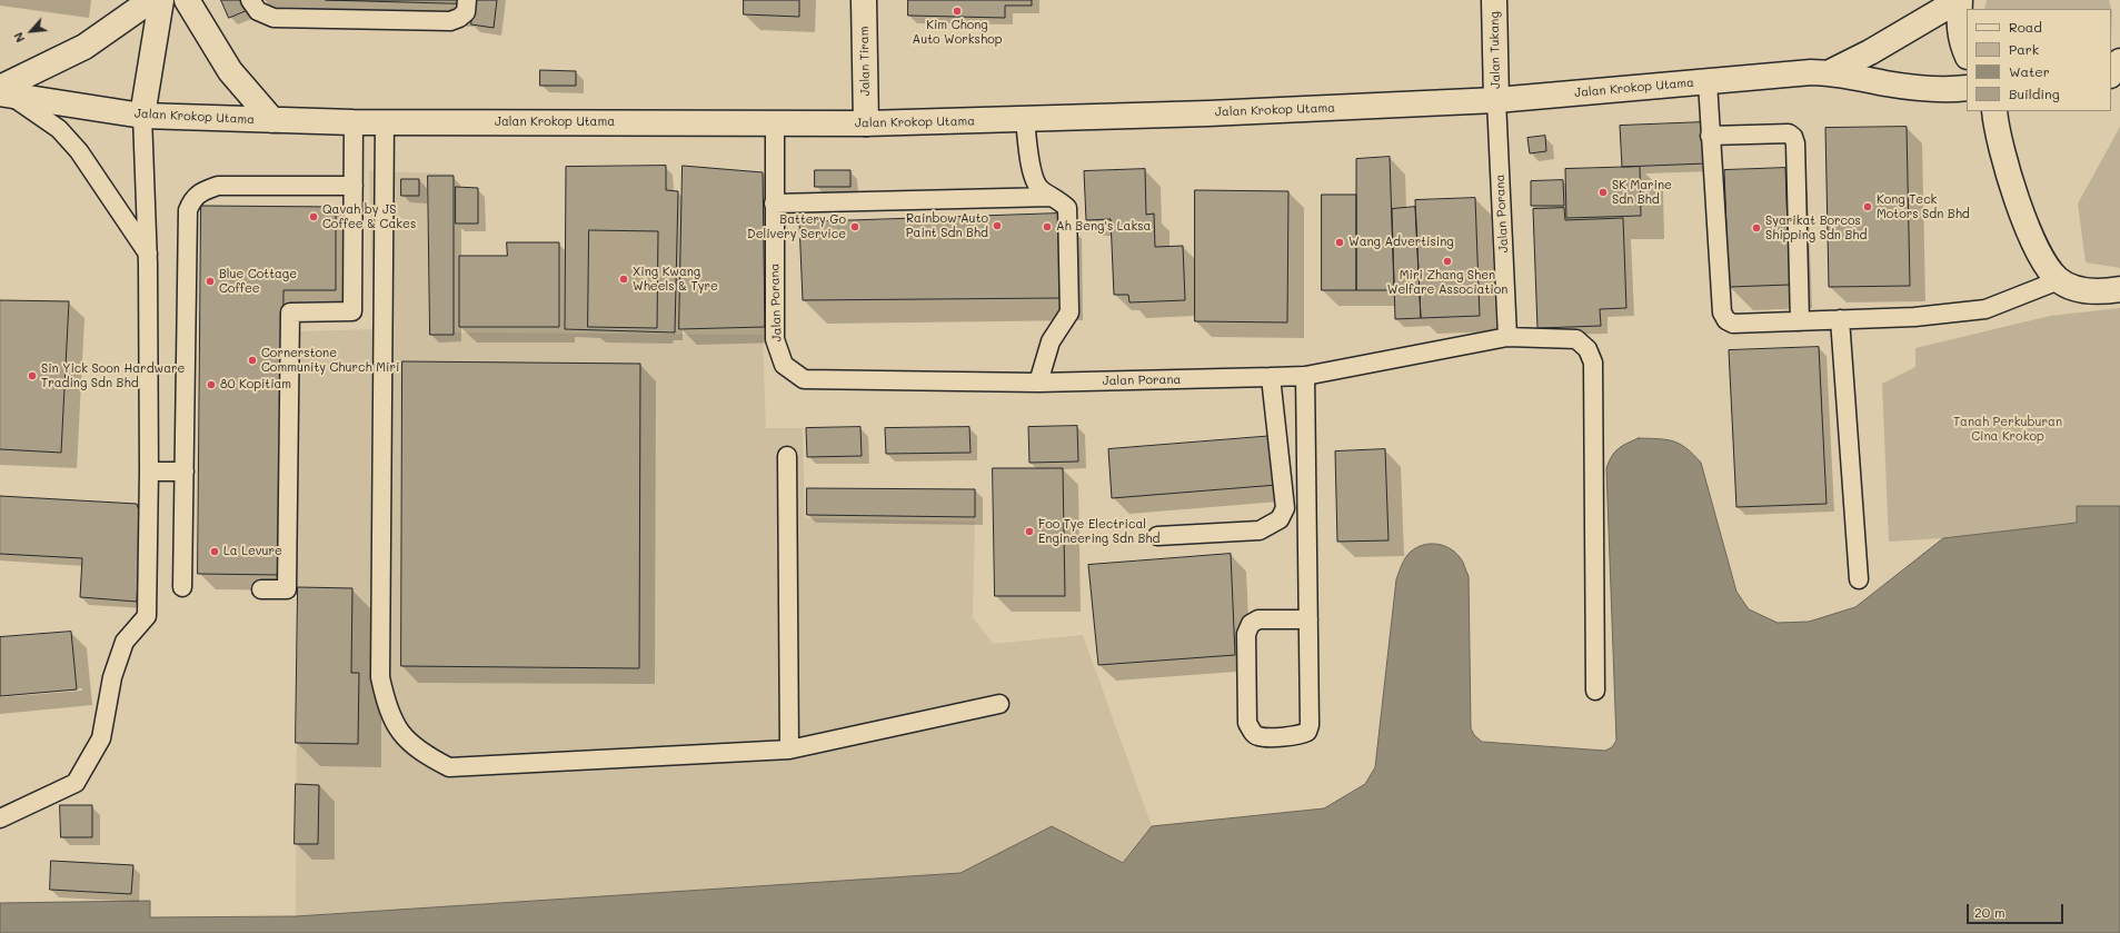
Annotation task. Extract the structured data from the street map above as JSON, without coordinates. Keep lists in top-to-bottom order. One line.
{"streets":{"street":["Jalan Tukang","Jalan Tiram","Jalan Krokop Utama"],"lane":["Jalan Porana"]},"crossings":[["Jalan Tukang","Jalan Krokop Utama"],["Jalan Tukang","Jalan Porana"],["Jalan Tiram","Jalan Krokop Utama"],["Jalan Krokop Utama","Jalan Porana"]],"parks":["Tanah Perkuburan Cina Krokop"],"places":["Kim Chong Auto Workshop","SK Marine Sdn Bhd","Kong Teck Motors Sdn Bhd","Qavah by JS Coffee & Cakes","Rainbow Auto Paint Sdn Bhd","Battery Go Delivery Service","Ah Beng's Laksa","Syarikat Borcos Shipping Sdn Bhd","Wang Advertising","Miri Zhang Shen Welfare Association","Xing Kwang Wheels & Tyre","Blue Cottage Coffee","Cornerstone Community Church Miri","Sin Yick Soon Hardware Trading Sdn Bhd","80 Kopitiam","Foo Tye Electrical Engineering Sdn Bhd","La Levure"],"legend":["Road","Park","Water","Building"],"scale_bar":"20 m","north":"bottom left"}
